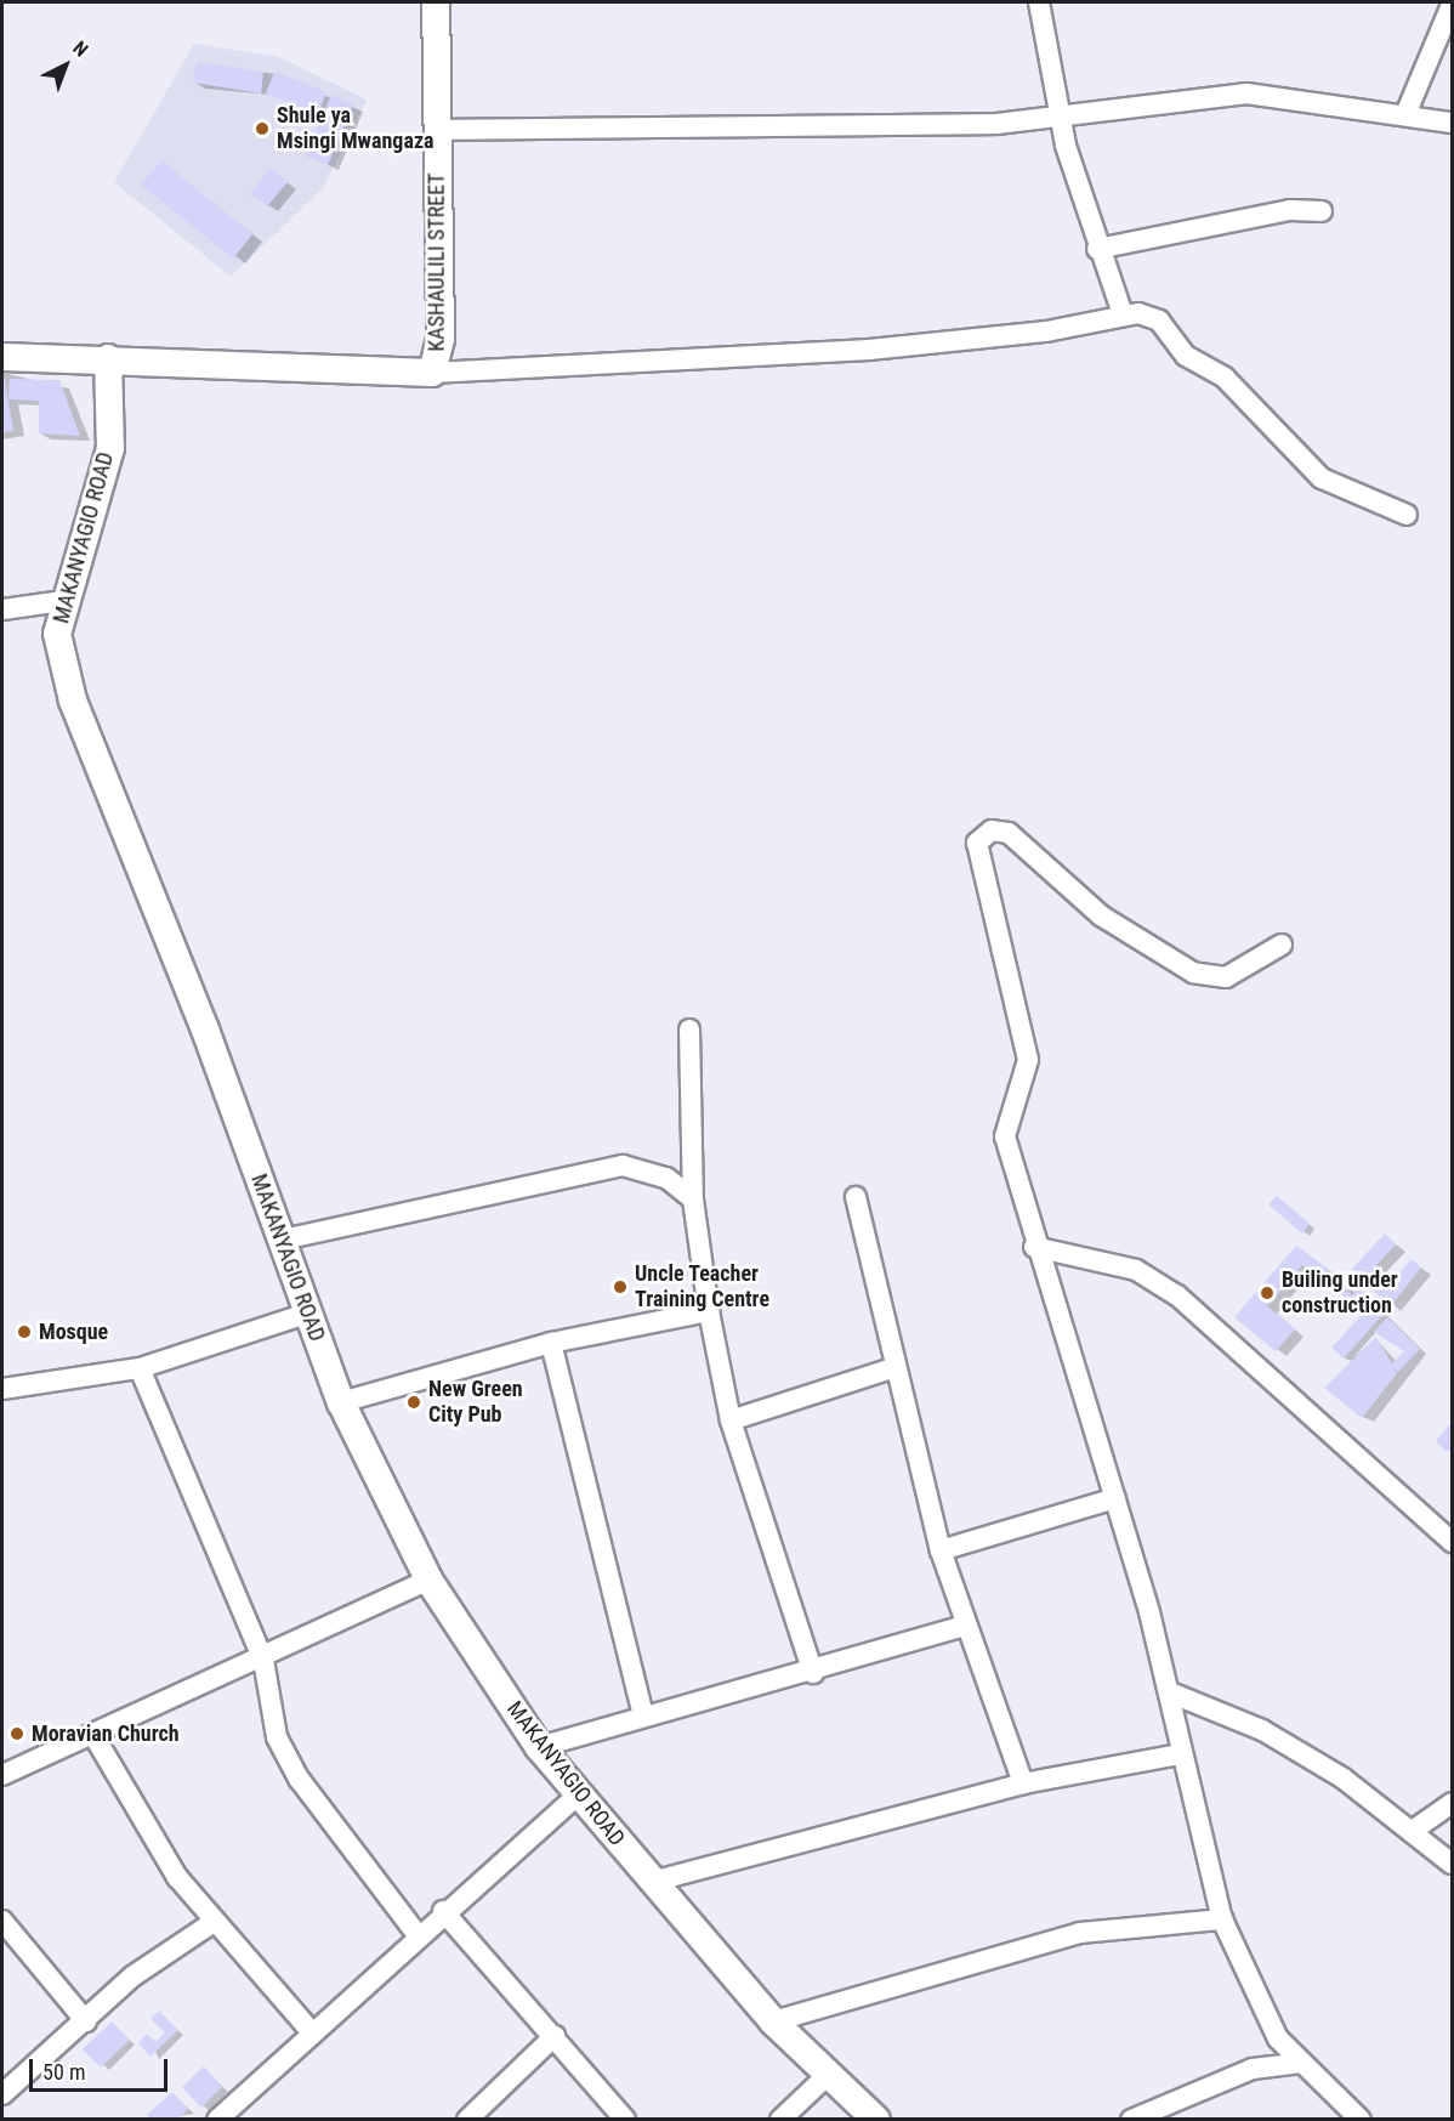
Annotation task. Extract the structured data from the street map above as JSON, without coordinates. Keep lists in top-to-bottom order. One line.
{"streets":{"street":["KASHAULILI STREET","MAKANYAGIO ROAD"]},"crossings":[["KASHAULILI STREET","MAKANYAGIO ROAD"]],"places":["Shule ya Msingi Mwangaza","Uncle Teacher Training Centre","Builing under construction","Mosque","New Green City Pub","Moravian Church"],"scale_bar":"50 m","north":"top right"}
